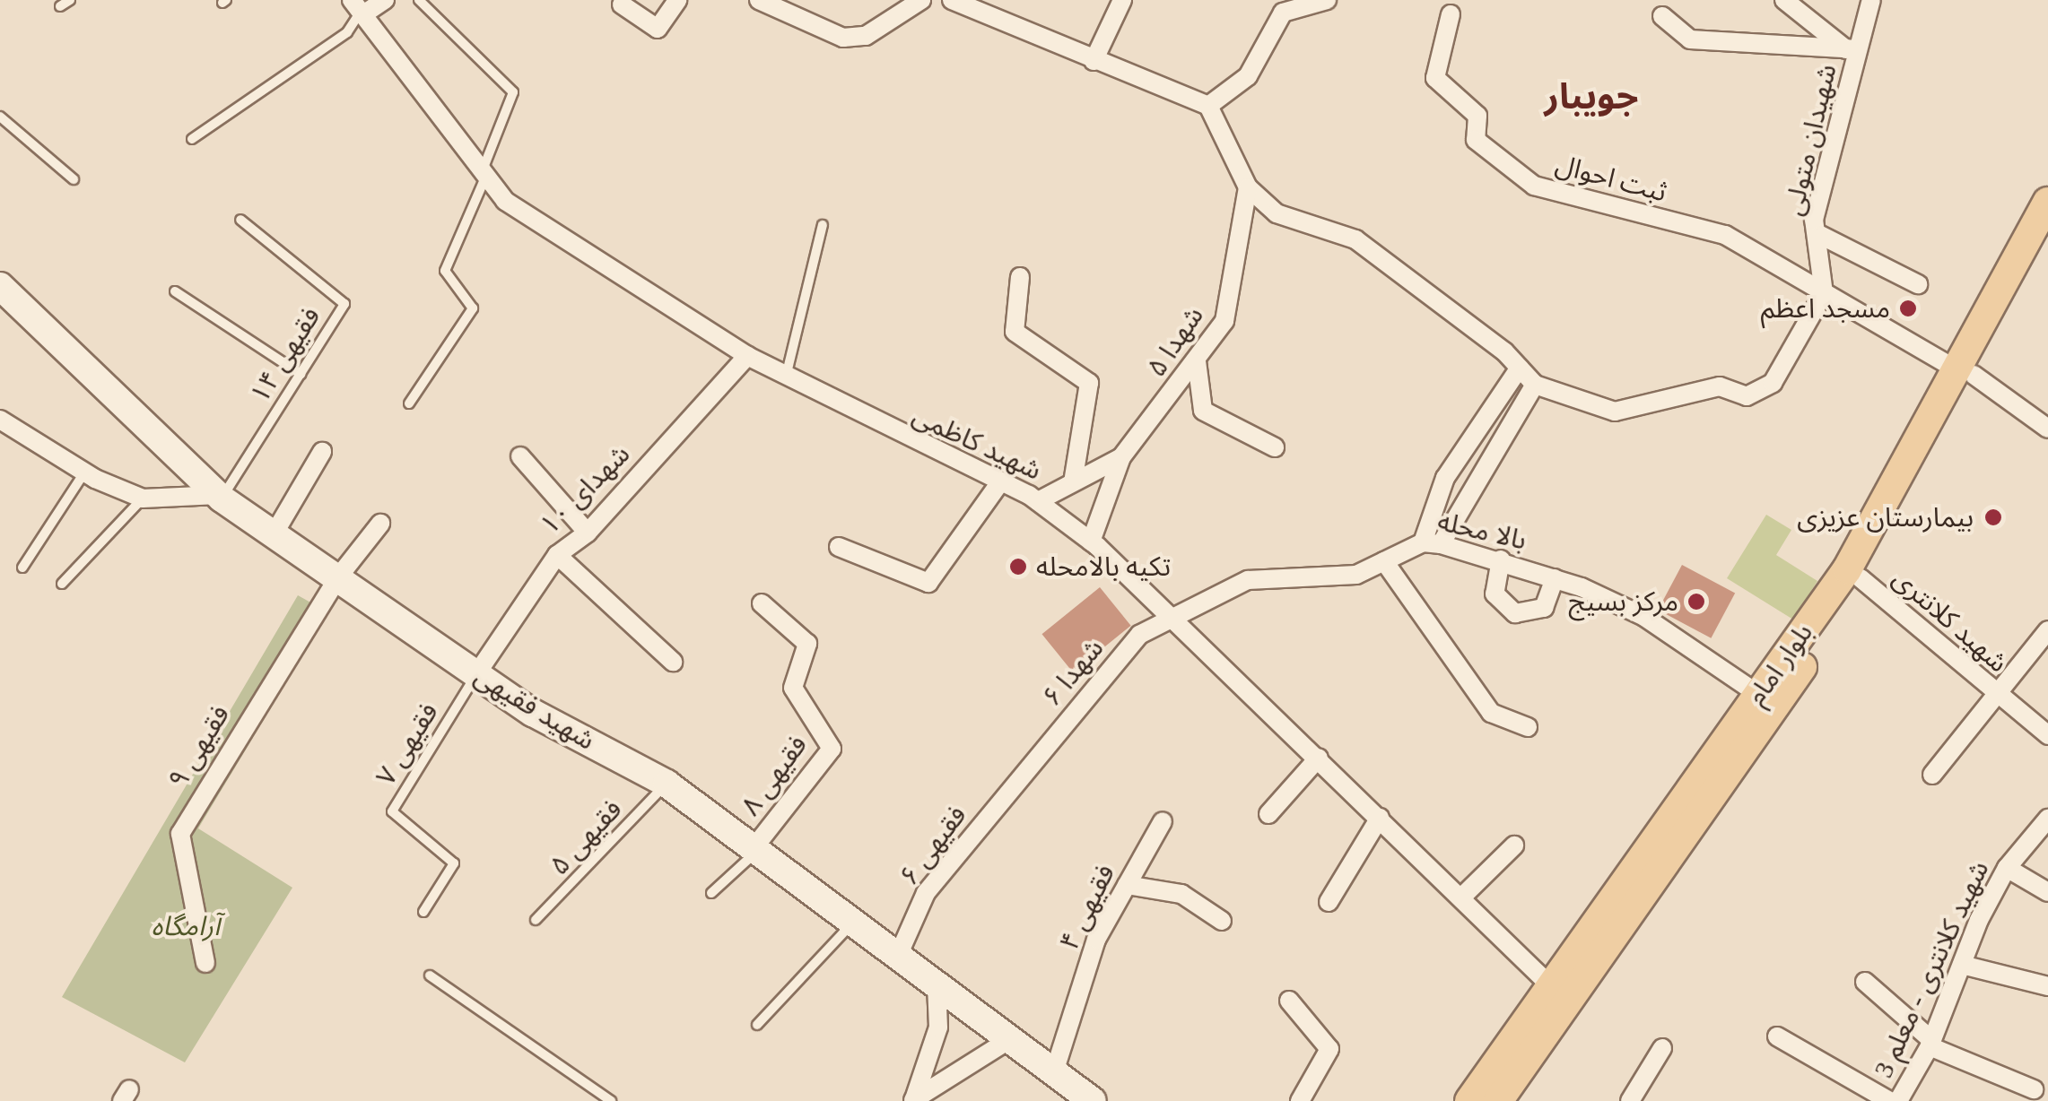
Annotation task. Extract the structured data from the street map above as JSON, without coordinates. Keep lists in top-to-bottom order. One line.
{"streets":{"main road":["بلوار امام","شهید فقیهی"],"street":["شهیدان متولی","ثبت احوال","شهدا ۵","شهید کاظمی","شهدای ۱۰","بالا محله","شهید کلانتری","شهدا ۶","فقیهی ۹","فقیهی ۸","فقیهی ۶","فقیهی ۴","شهید کلانتری - معلم 3"],"lane":["فقیهی ۱۴","فقیهی ۷","فقیهی ۵"]},"crossings":[["شهیدان متولی","ثبت احوال"],["شهدا ۵","شهید کاظمی"],["فقیهی ۱۴","شهید فقیهی"],["شهید کاظمی","شهدای ۱۰"],["شهید کاظمی","بالا محله"],["شهید کاظمی","بلوار امام"],["شهید کاظمی","شهدا ۶"],["شهدای ۱۰","شهید فقیهی"],["شهدای ۱۰","فقیهی ۷"],["بالا محله","بلوار امام"],["بالا محله","شهدا ۶"],["شهید کلانتری","بلوار امام"],["شهدا ۶","فقیهی ۶"],["شهید فقیهی","فقیهی ۷"],["شهید فقیهی","فقیهی ۹"],["شهید فقیهی","فقیهی ۸"],["شهید فقیهی","فقیهی ۵"],["شهید فقیهی","فقیهی ۶"],["شهید فقیهی","فقیهی ۴"]],"districts":["جویبار"],"parks":["آرامگاه"],"places":["مسجد اعظم","بیمارستان عزیزی","تکیه بالامحله","مرکز بسیج"]}
